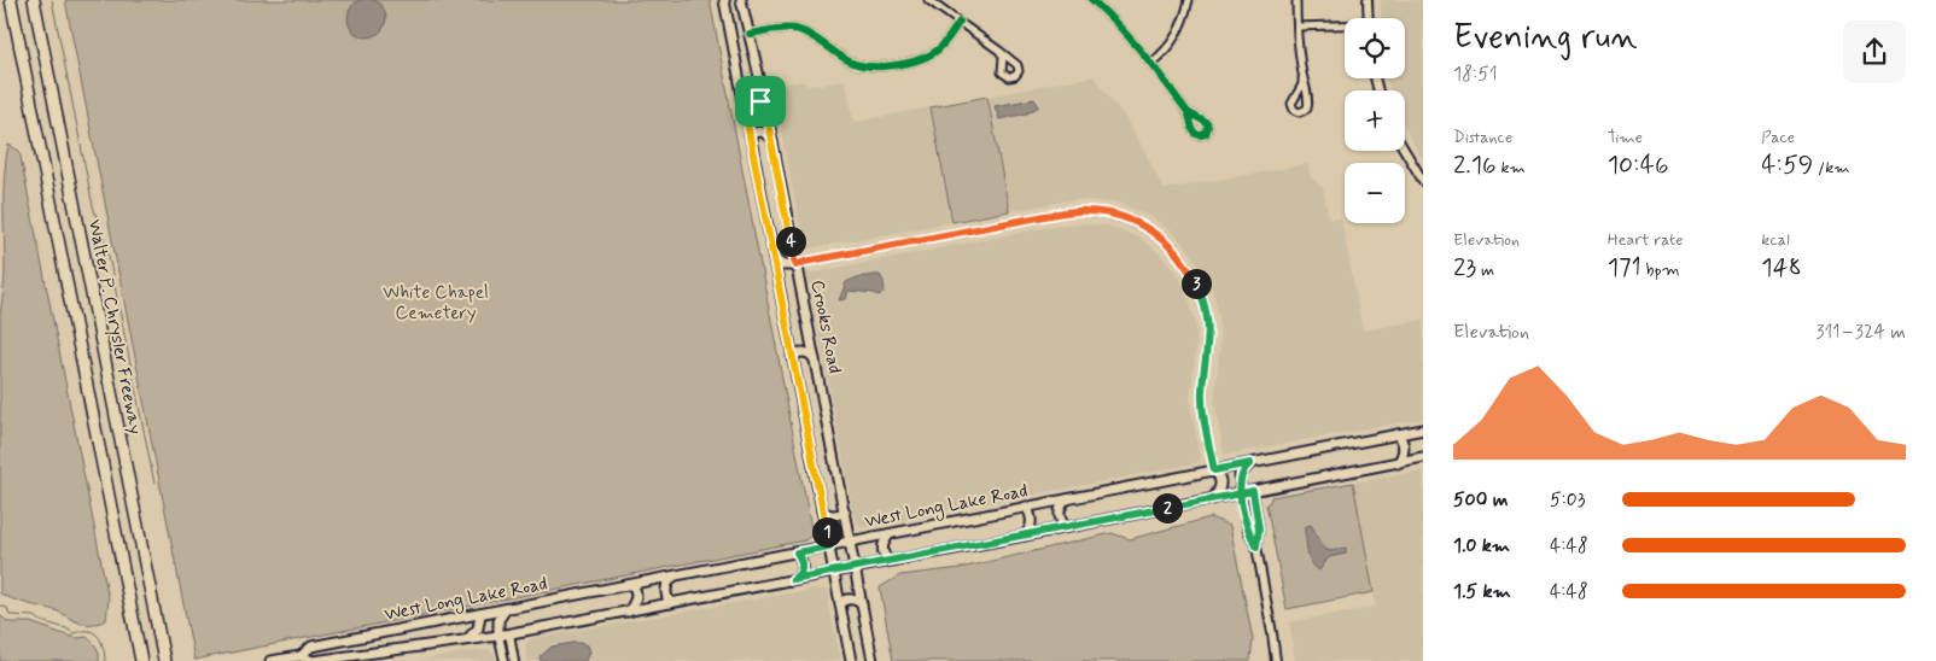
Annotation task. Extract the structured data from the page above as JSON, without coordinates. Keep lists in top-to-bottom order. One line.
{"streets":{"highway":["Walter P. Chrysler Freeway"],"main road":["Crooks Road","West Long Lake Road"]},"crossings":[["Crooks Road","West Long Lake Road"]],"parks":["White Chapel Cemetery"],"page":{"heading":["Evening run","18:51"],"map_buttons":["+","−"],"stats":[["Distance","2.16 km"],["Time","10:46"],["Pace","4:59 /km"],["Elevation","23 m"],["Heart rate","171 bpm"],["kcal","148"]],"pins":["4","3","2","1"],"chart":["Elevation","311–324 m"],"list":[{"name":"500 m","note":"5:03"},{"name":"1.0 km","note":"4:48"},{"name":"1.5 km","note":"4:48"}]}}
